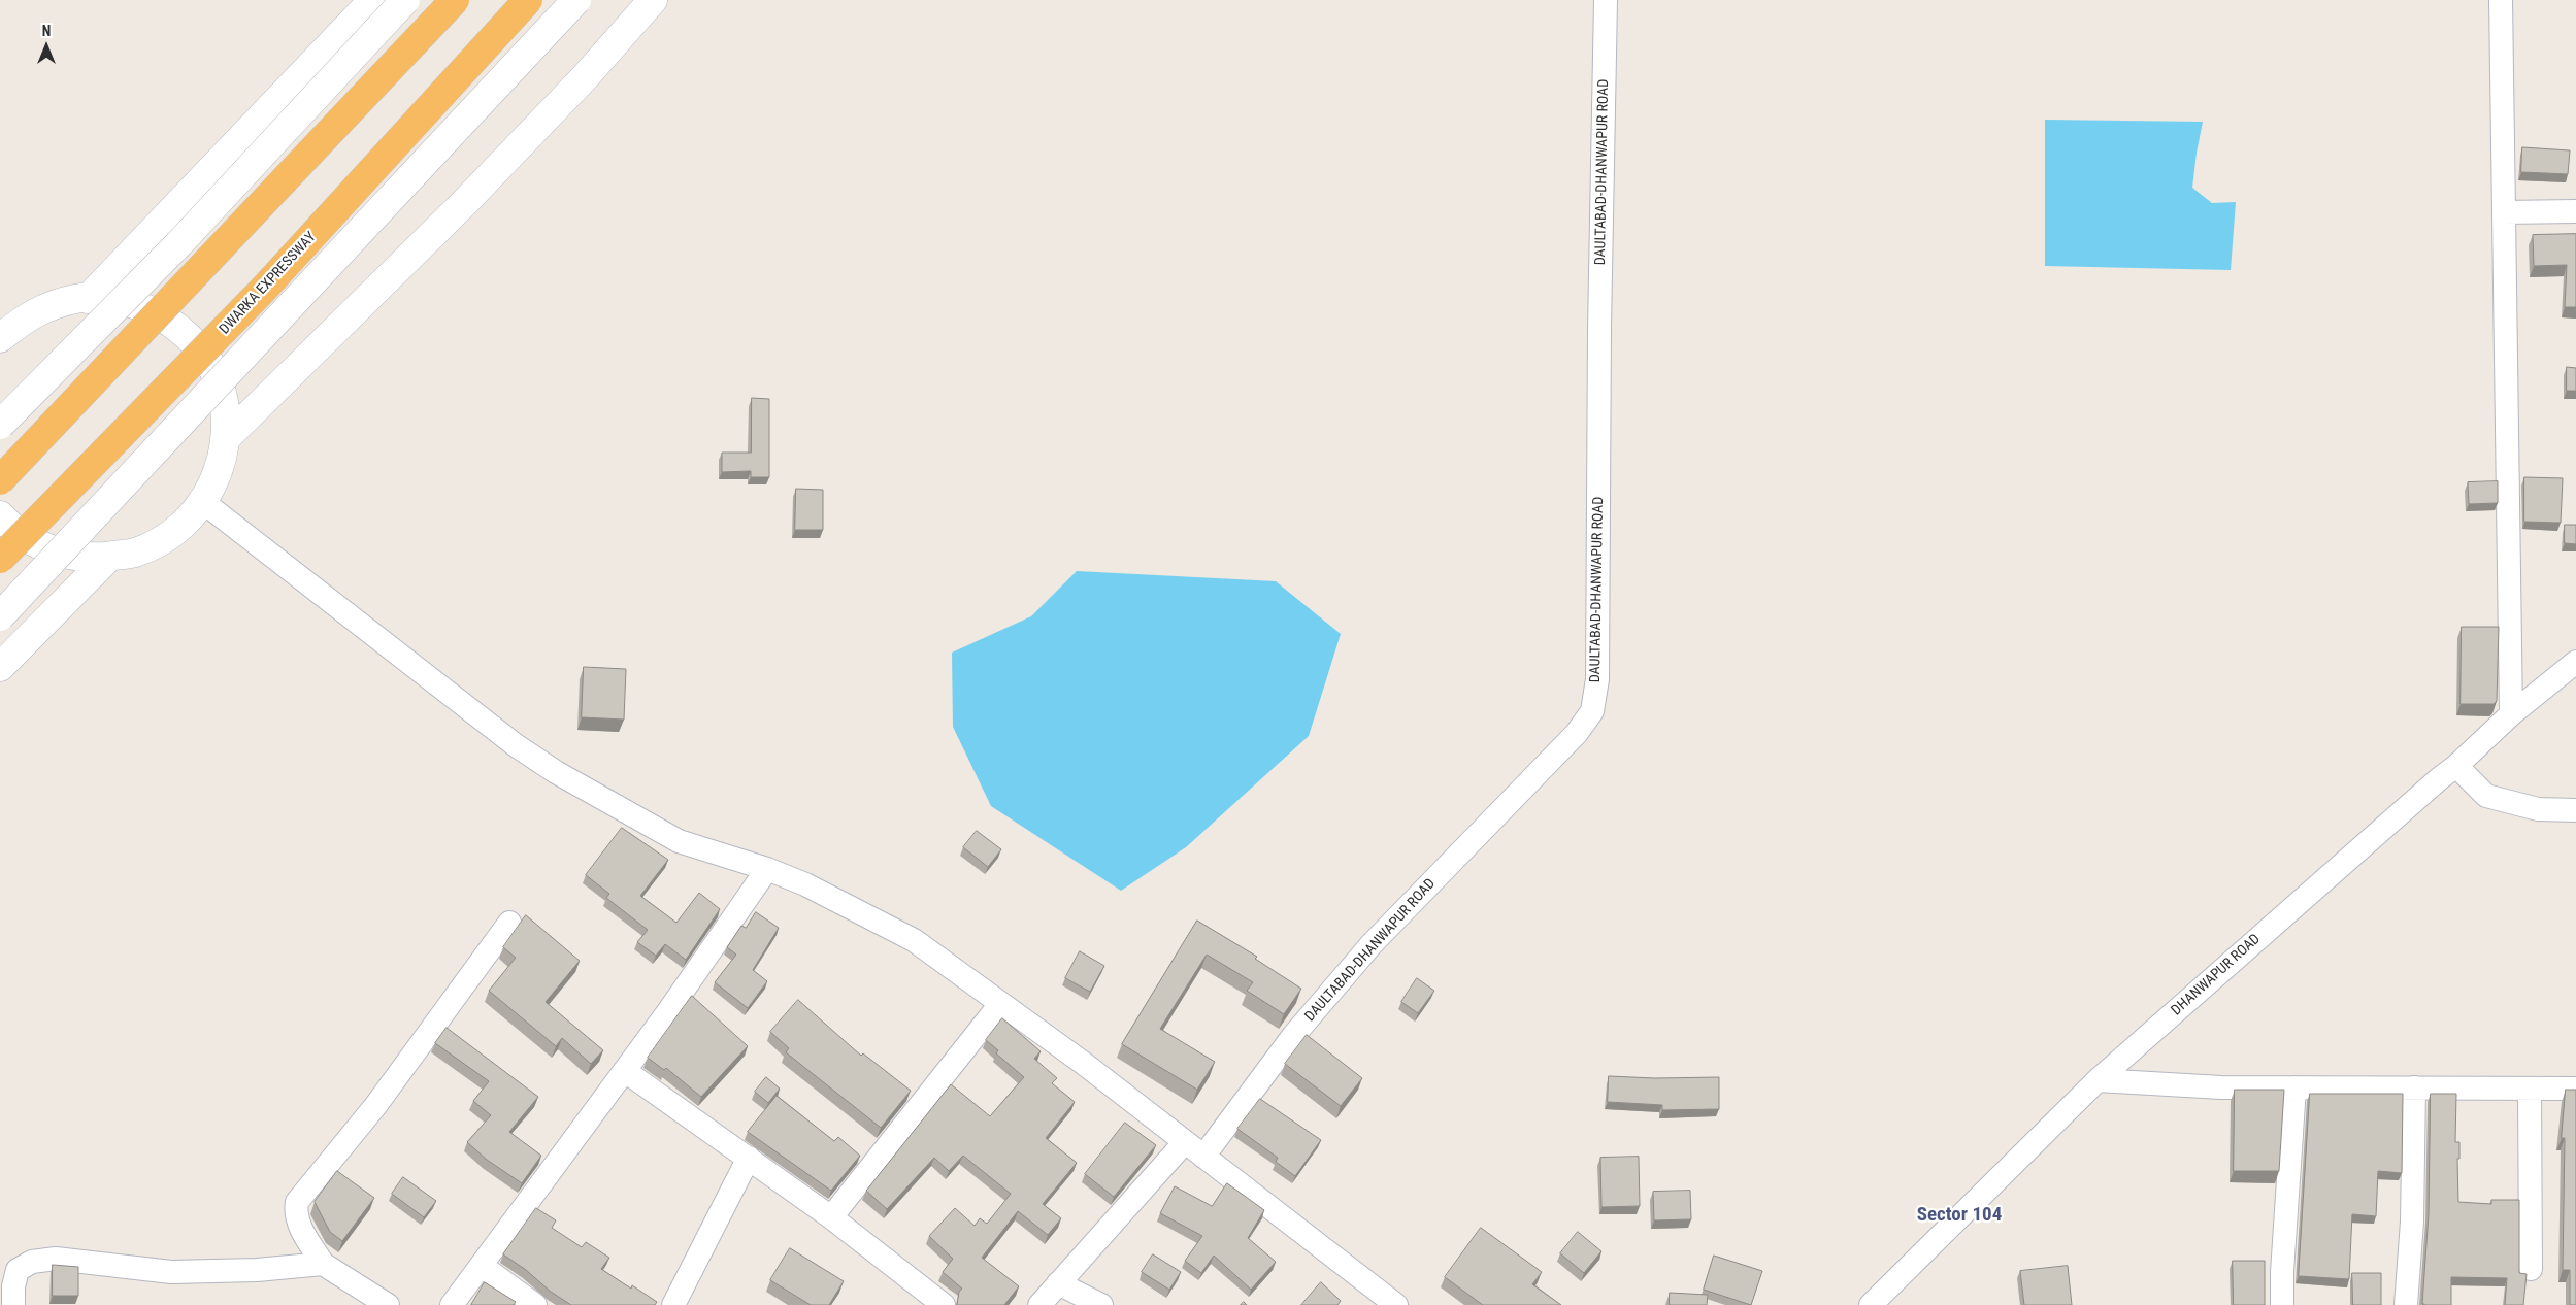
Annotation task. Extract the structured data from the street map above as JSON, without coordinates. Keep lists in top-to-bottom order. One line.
{"streets":{"highway":["DWARKA EXPRESSWAY"],"street":["DAULTABAD-DHANWAPUR ROAD","DHANWAPUR ROAD"]},"districts":["Sector 104"],"north":"top"}
